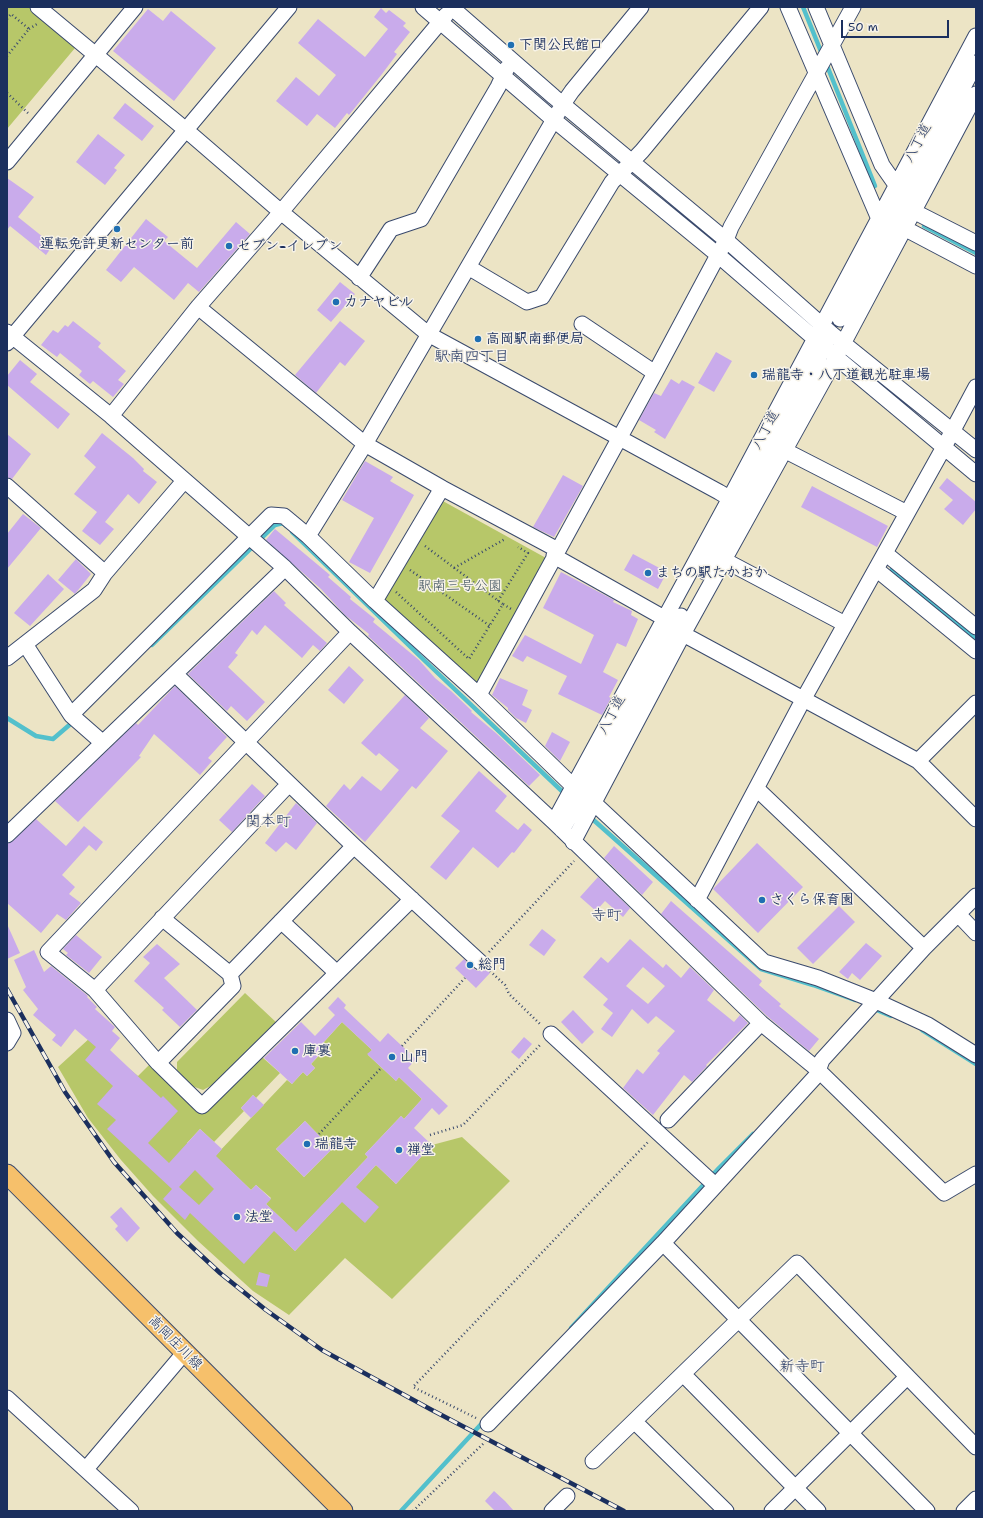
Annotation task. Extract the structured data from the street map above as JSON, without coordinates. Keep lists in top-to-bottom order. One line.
{"streets":{"main road":["高岡庄川線"],"street":["八丁道"]},"districts":["駅南四丁目","関本町","寺町","新寺町"],"parks":["駅南三号公園"],"places":["下関公民館口","運転免許更新センター前","セブン-イレブン","カナヤビル","高岡駅南郵便局","瑞龍寺・八丁道観光駐車場","まちの駅たかおか","さくら保育園","総門","庫裏","山門","瑞龍寺","禅堂","法堂"],"scale_bar":"50 m"}
